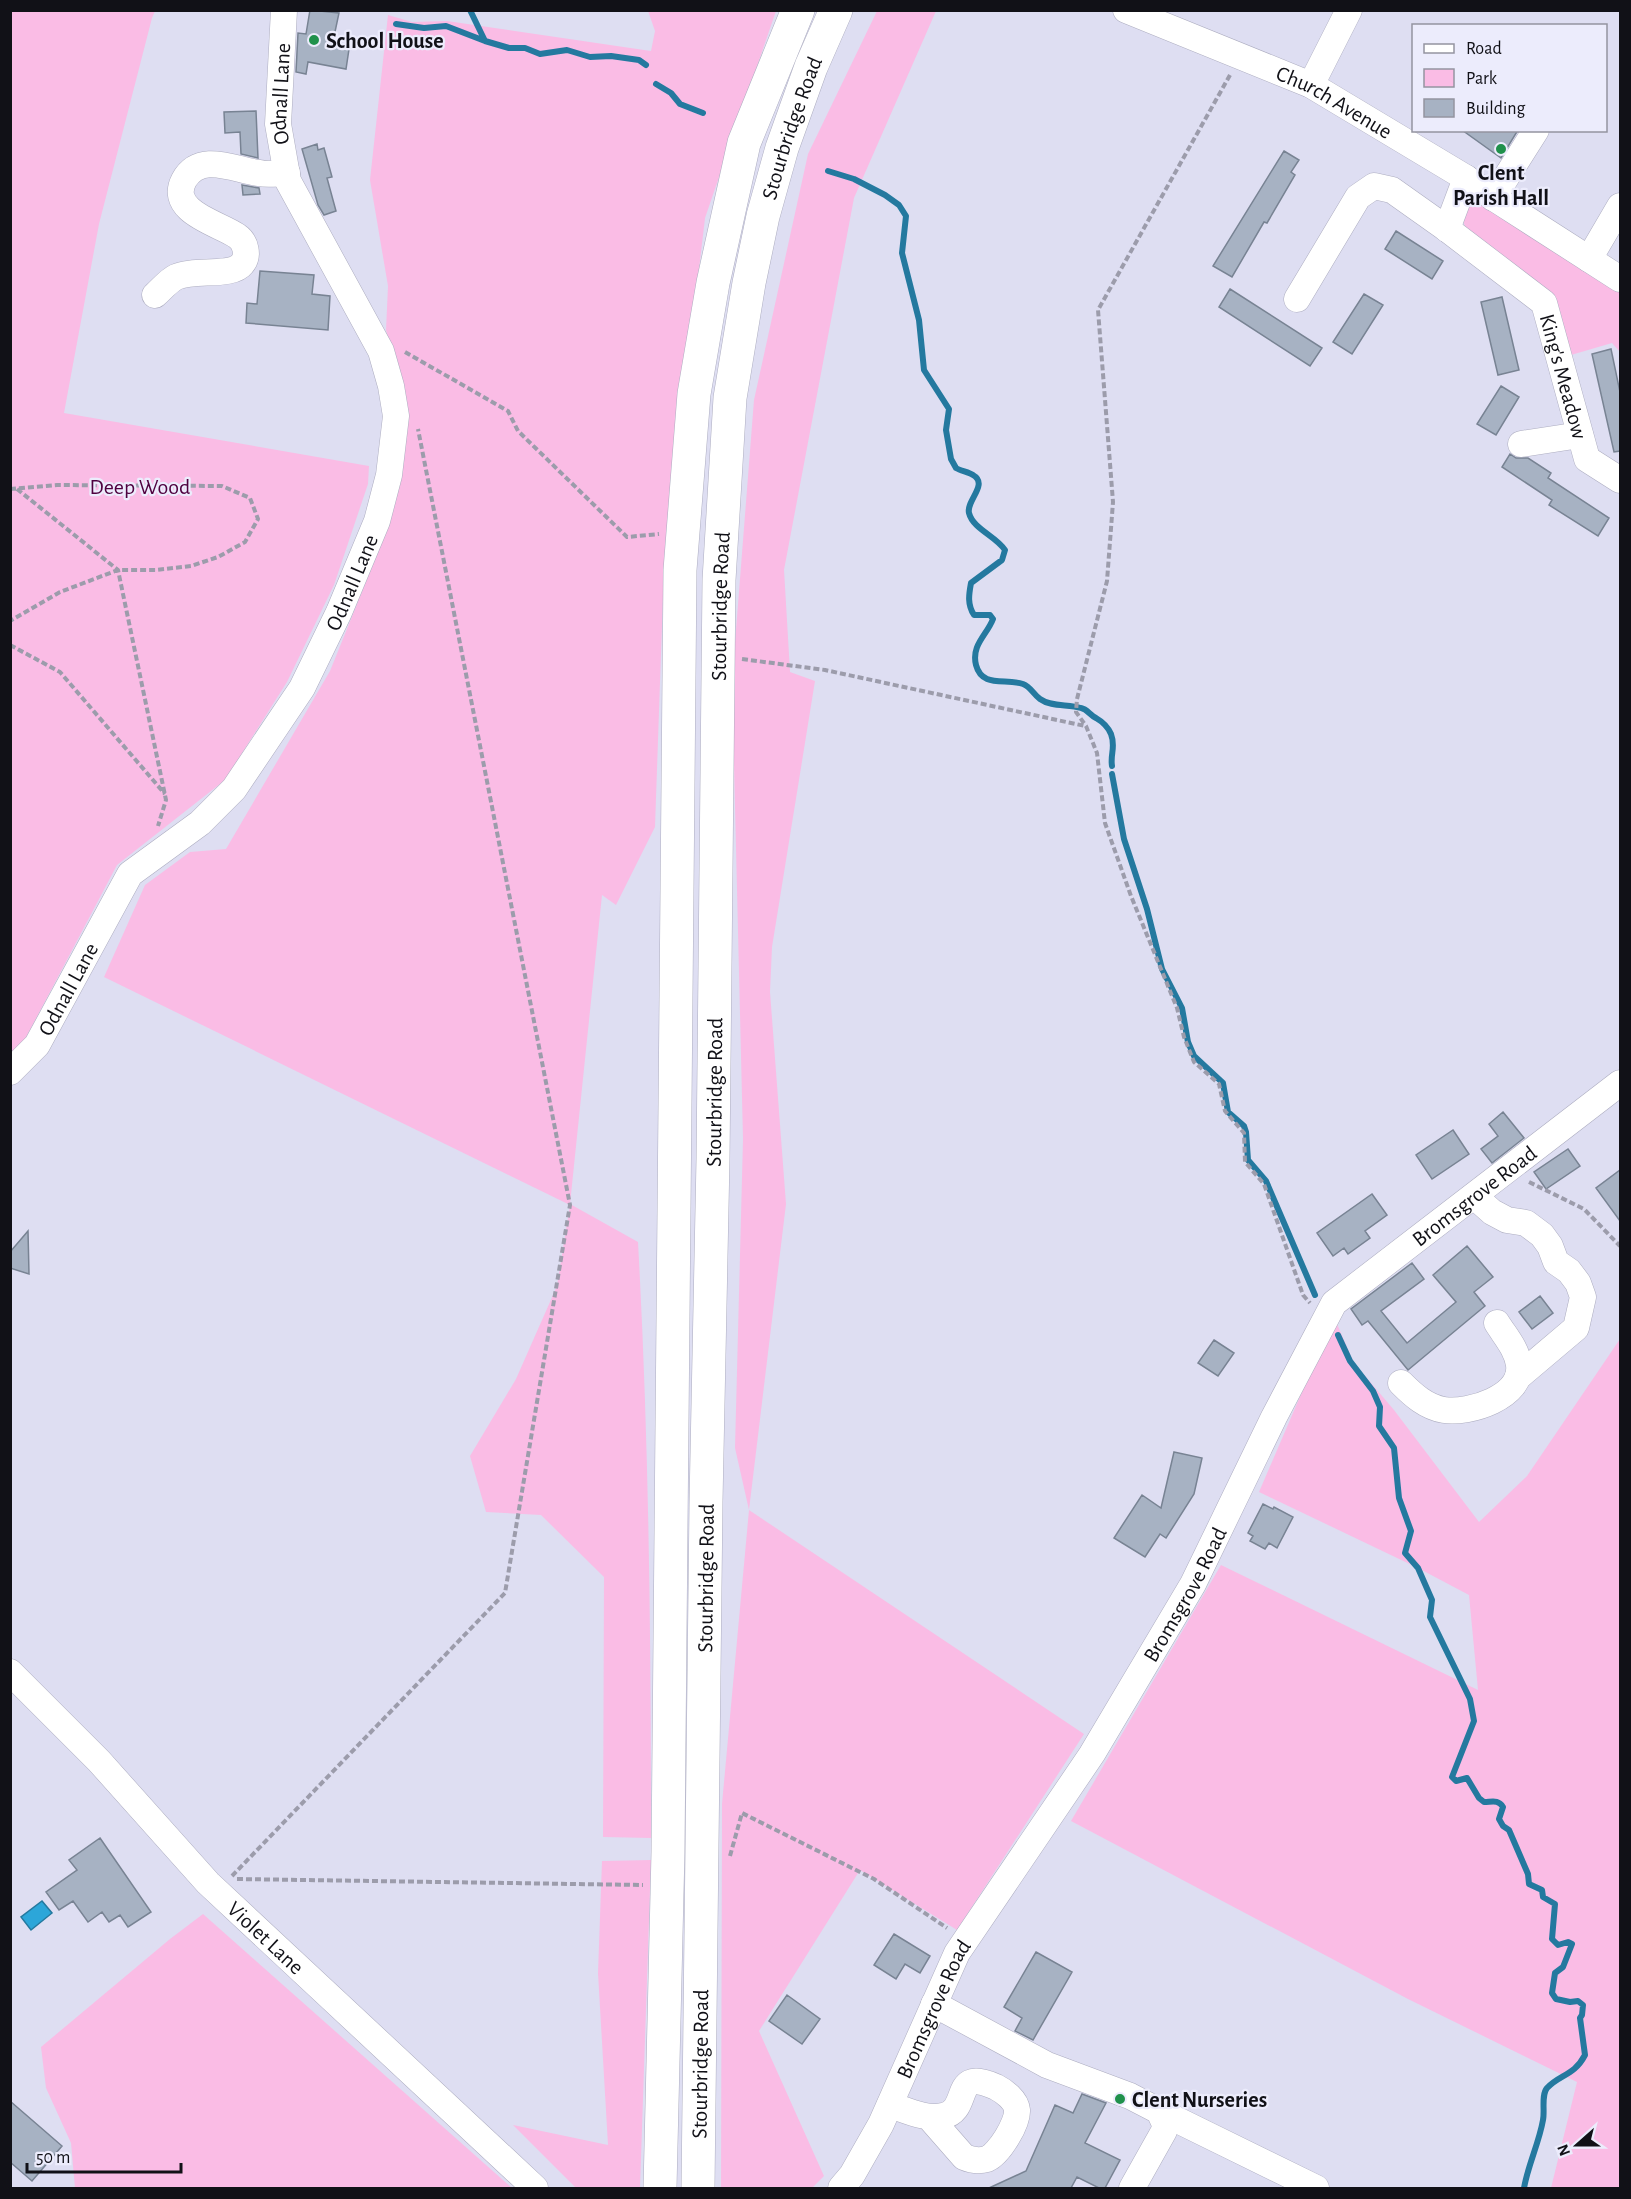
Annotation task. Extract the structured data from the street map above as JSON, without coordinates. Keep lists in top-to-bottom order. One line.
{"streets":{"highway":["Stourbridge Road"],"street":["Odnall Lane","Church Avenue","King's Meadow","Bromsgrove Road","Violet Lane"]},"parks":["Deep Wood"],"places":["School House","Clent Parish Hall","Clent Nurseries"],"legend":["Road","Park","Building"],"scale_bar":"50 m","north":"left"}
